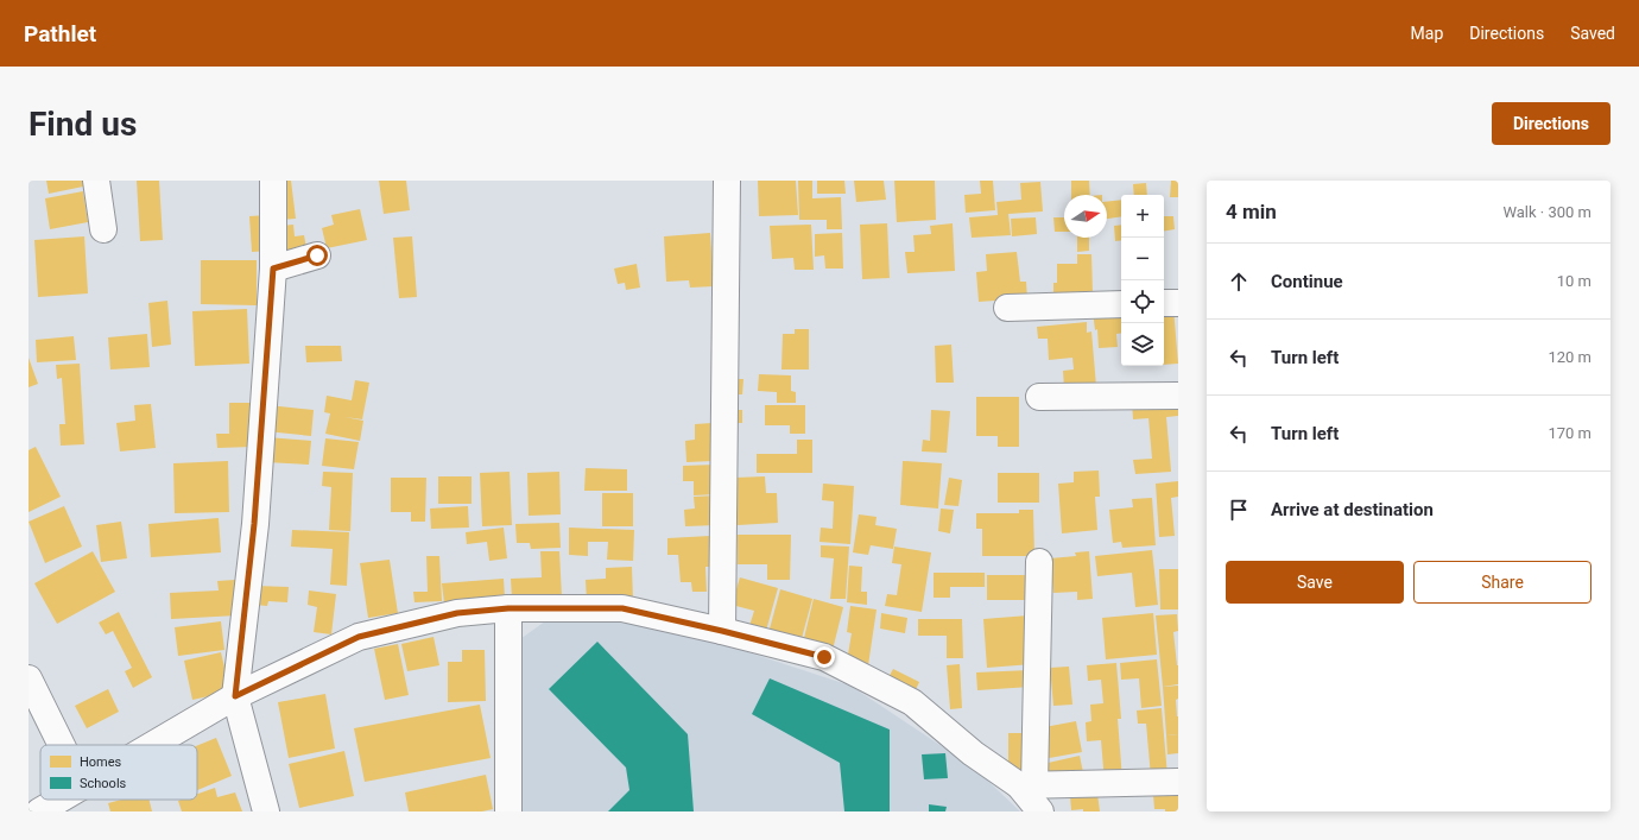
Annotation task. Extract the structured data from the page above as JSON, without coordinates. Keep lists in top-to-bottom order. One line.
{"legend":["Homes","Schools"],"north":"right","page":{"header":"Pathlet","nav":["Map","Directions","Saved"],"buttons":["Directions",["Save","Share"]],"title":"Find us","heading":["4 min","Walk · 300 m"],"map_buttons":["+","−"],"list":[["Continue","10 m"],["Turn left","120 m"],["Turn left","170 m"],"Arrive at destination"]}}
